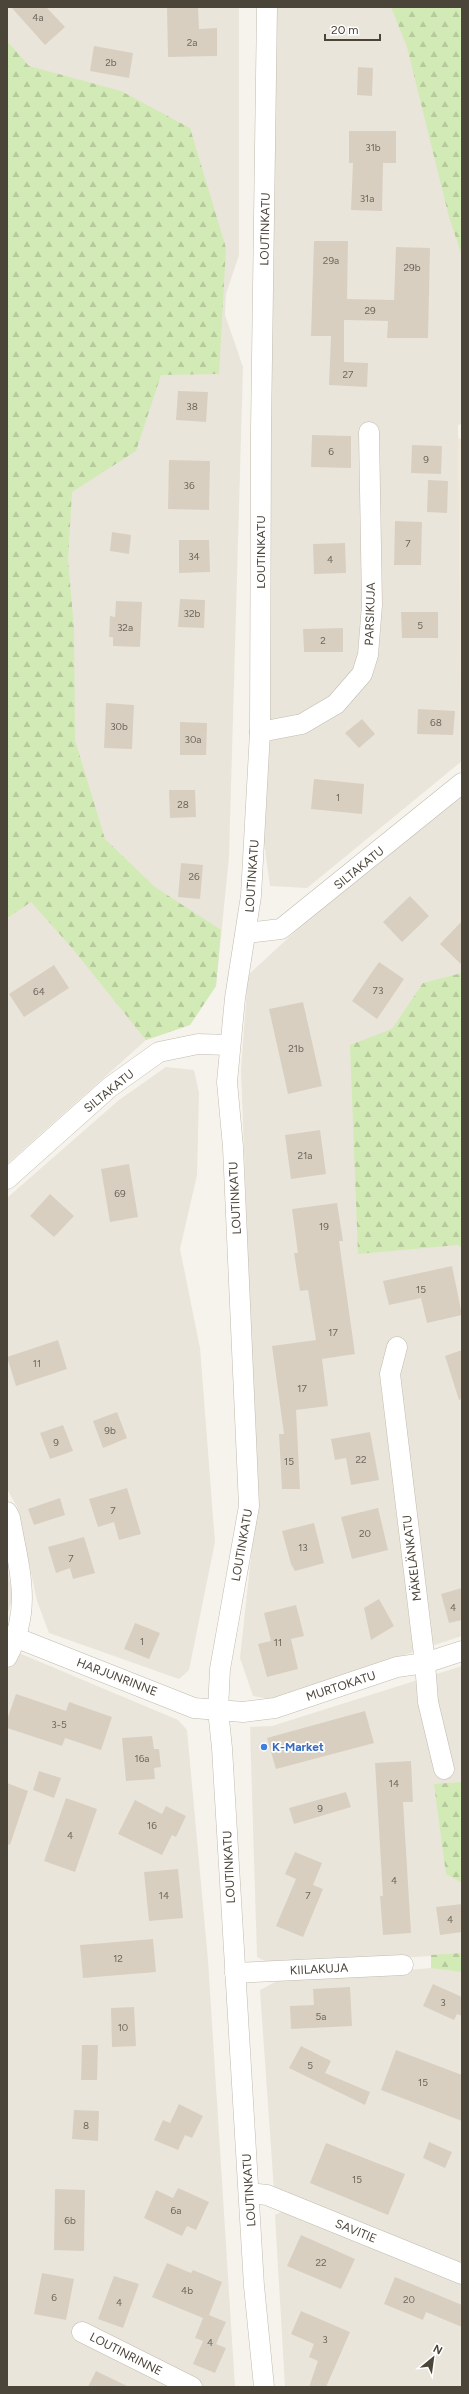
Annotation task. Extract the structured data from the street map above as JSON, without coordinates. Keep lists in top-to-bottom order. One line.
{"streets":{"street":["LOUTINKATU","PARSIKUJA","SILTAKATU","MÄKELÄNKATU","HARJUNRINNE","MURTOKATU","KIILAKUJA","SAVITIE","LOUTINRINNE"]},"crossings":[["LOUTINKATU","PARSIKUJA"],["LOUTINKATU","SILTAKATU"],["LOUTINKATU","HARJUNRINNE"],["LOUTINKATU","MURTOKATU"],["LOUTINKATU","KIILAKUJA"],["LOUTINKATU","SAVITIE"],["MÄKELÄNKATU","MURTOKATU"],["HARJUNRINNE","MURTOKATU"]],"places":["K-Market"],"house_numbers":["4a","2a","2b","31b","31a","29a","29b","29","27","38","6","9","36","7","34","4","32b","5","32a","2","68","30b","30a","1","28","26","73","64","21b","21a","69","19","15","17","11","17","9b","9","22","15","7","20","13","7","4","1","11","3-5","16a","14","9","16","4","4","14","7","4","12","3","5a","10","5","15","8","15","6a","6b","22","4b","6","20","4","3","4"],"scale_bar":"20 m","north":"top right"}
